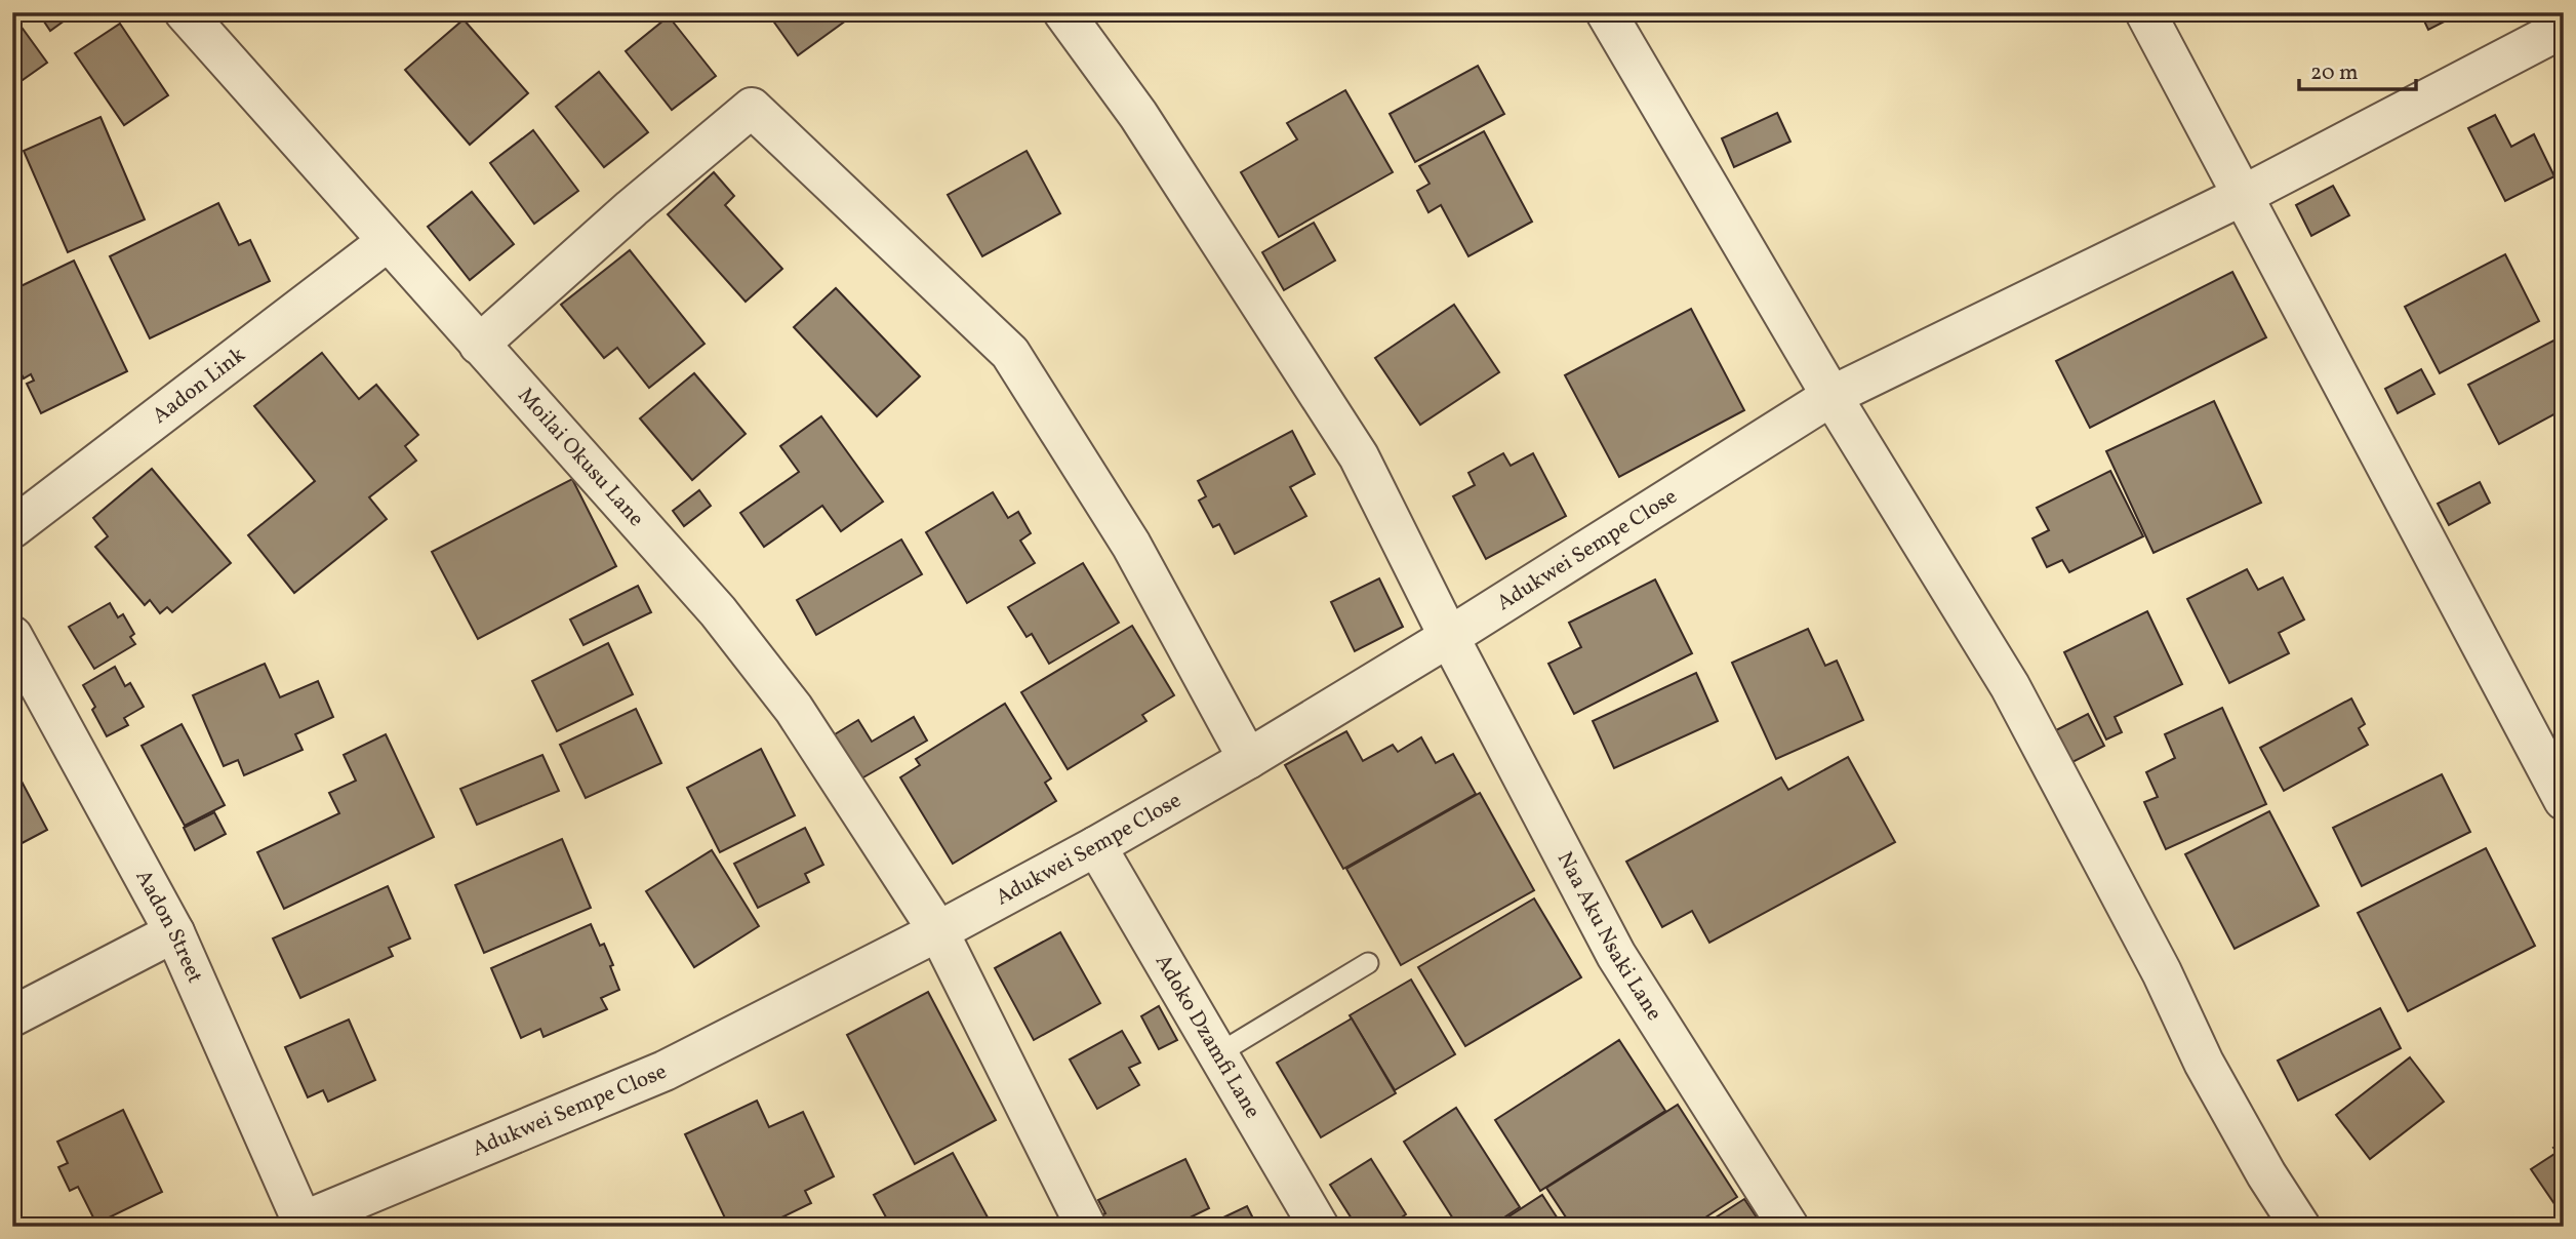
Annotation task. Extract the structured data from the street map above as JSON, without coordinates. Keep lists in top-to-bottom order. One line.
{"streets":{"street":["Aadon Link","Moilai Okusu Lane","Adukwei Sempe Close","Aadon Street","Naa Aku Nsaki Lane","Adoko Dzamfi Lane"]},"crossings":[["Aadon Link","Moilai Okusu Lane"],["Moilai Okusu Lane","Adukwei Sempe Close"],["Adukwei Sempe Close","Aadon Street"],["Adukwei Sempe Close","Naa Aku Nsaki Lane"],["Adukwei Sempe Close","Adoko Dzamfi Lane"]],"scale_bar":"20 m"}
